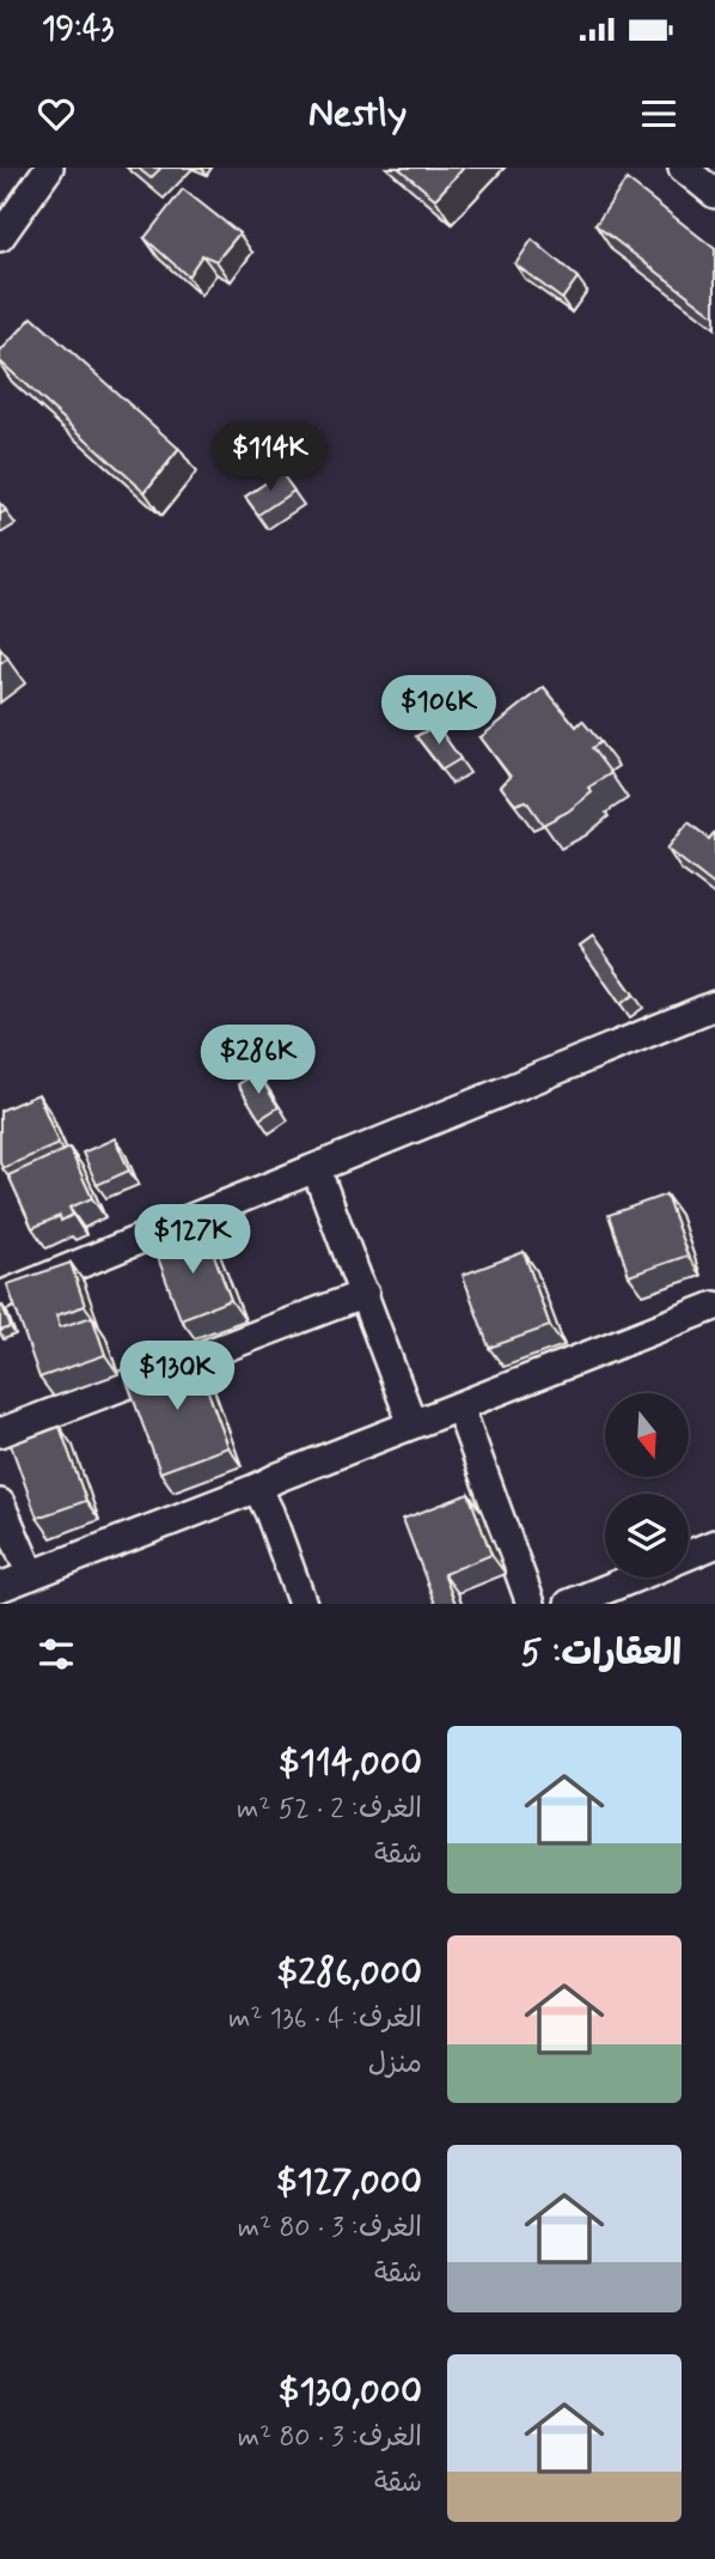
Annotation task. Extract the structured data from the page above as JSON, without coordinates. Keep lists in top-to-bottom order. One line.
{"north":"bottom","page":{"status":"19:43","header":"Nestly","price":["$114K","$106K","$286K","$127K","$130K"],"heading":"العقارات: 5","list":[{"name":"$114,000","note":"الغرف: 2 · 52 m² · شقة"},{"name":"$286,000","note":"الغرف: 4 · 136 m² · منزل"},{"name":"$127,000","note":"الغرف: 3 · 80 m² · شقة"},{"name":"$130,000","note":"الغرف: 3 · 80 m² · شقة"}]}}
